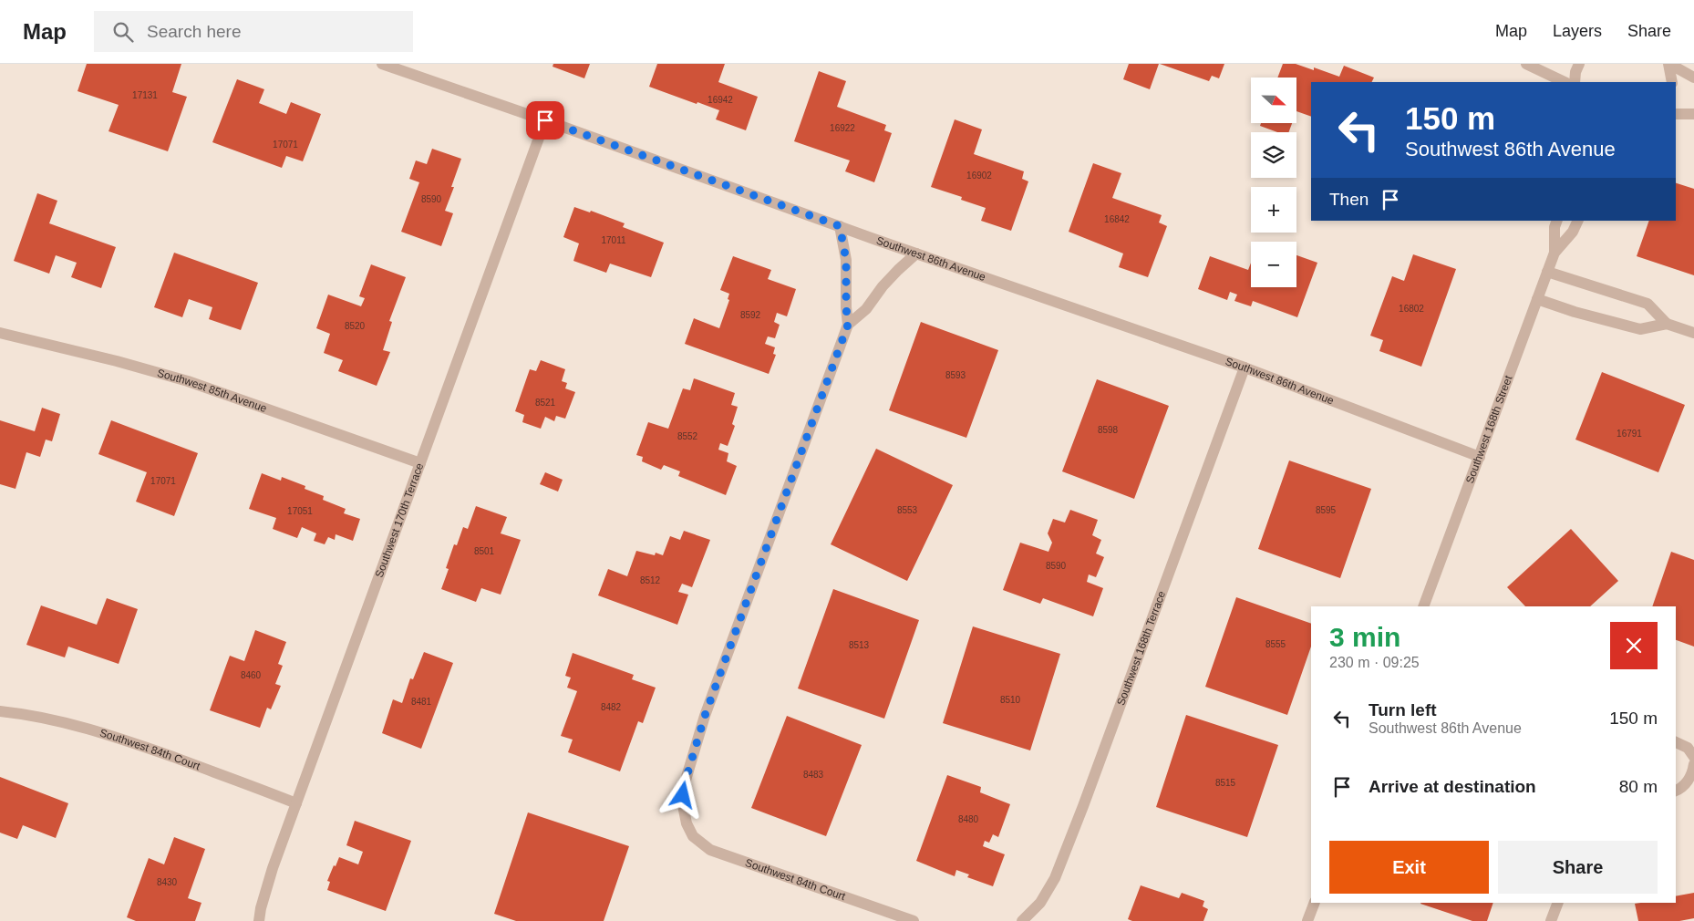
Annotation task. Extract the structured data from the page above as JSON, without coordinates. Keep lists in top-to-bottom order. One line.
{"streets":{"street":["Southwest 86th Avenue","Southwest 85th Avenue","Southwest 168th Street","Southwest 170th Terrace","Southwest 168th Terrace","Southwest 84th Court"]},"crossings":[["Southwest 86th Avenue","Southwest 168th Street"],["Southwest 86th Avenue","Southwest 170th Terrace"],["Southwest 86th Avenue","Southwest 168th Terrace"],["Southwest 85th Avenue","Southwest 170th Terrace"],["Southwest 170th Terrace","Southwest 84th Court"]],"house_numbers":["17131","16942","16922","17071","16902","8590","16842","17011","16802","8592","8520","8593","8521","8598","16791","8552","17071","8553","8595","17051","8501","8590","8512","8555","8513","8460","8510","8481","8482","8483","8515","8480","8430"],"north":"right","page":{"header":"Map","search":"Search here","nav":["Map","Layers","Share"],"map_buttons":["+","−"],"turn":["150 m","Southwest 86th Avenue"],"then":"Then","heading":["3 min","230 m · 09:25"],"list":[{"name":"Turn left","note":"Southwest 86th Avenue","value":"150 m"},{"name":"Arrive at destination","value":"80 m"}],"buttons":["Exit","Share"]}}
